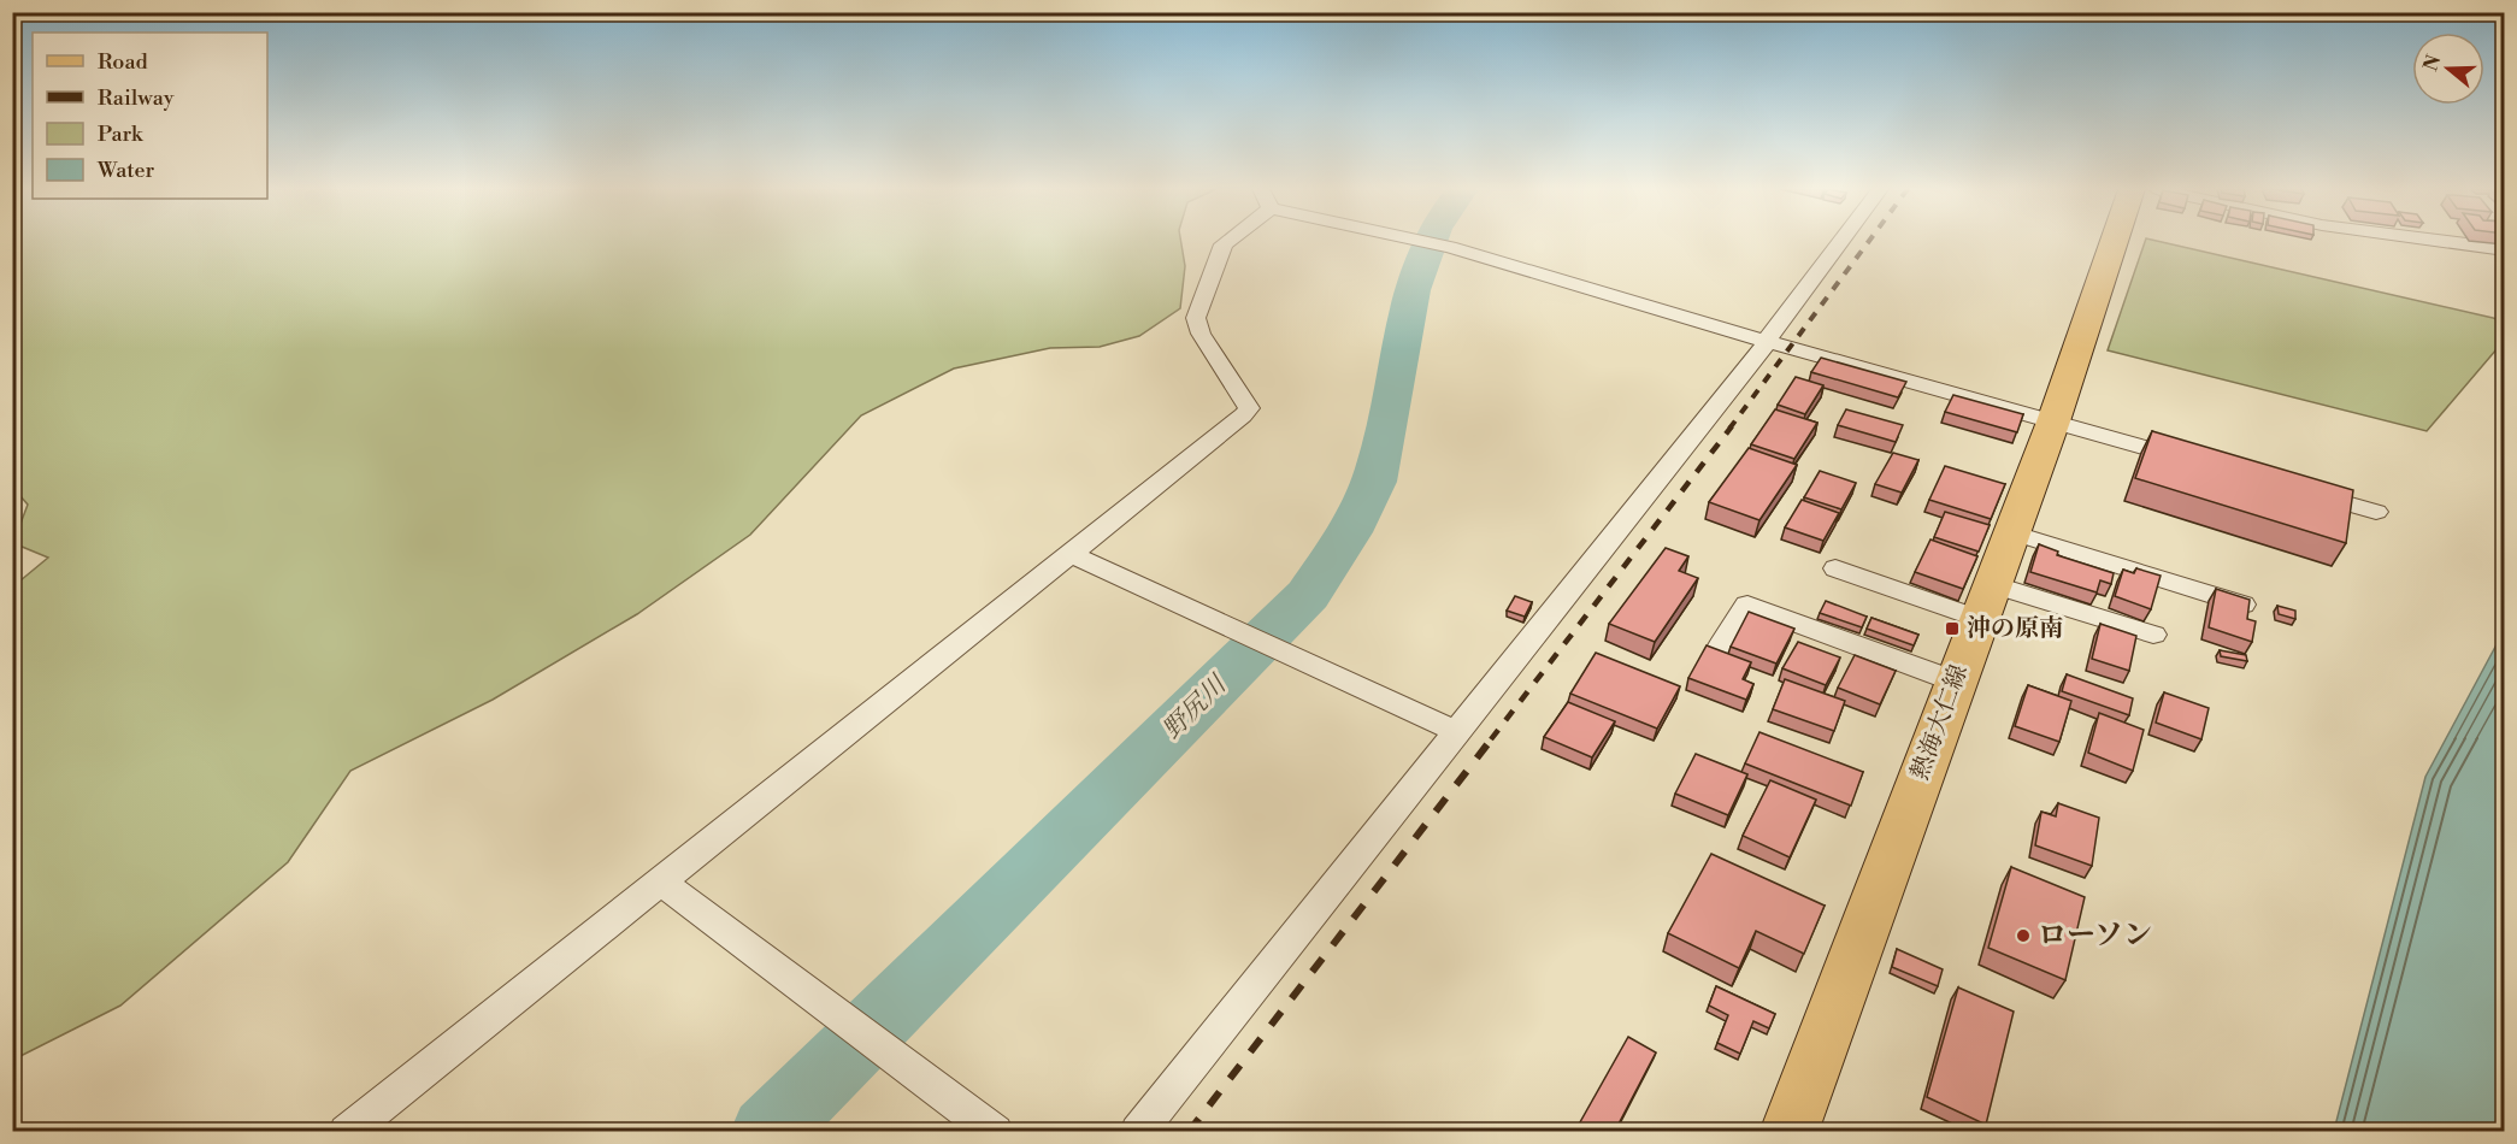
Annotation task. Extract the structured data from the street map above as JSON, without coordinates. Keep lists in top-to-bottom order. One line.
{"streets":{"main road":["熱海大仁線"]},"water":["野尻川"],"places":{"transit":["沖の原南"],"other":["ローソン"]},"legend":["Road","Railway","Park","Water"],"north":"left"}
